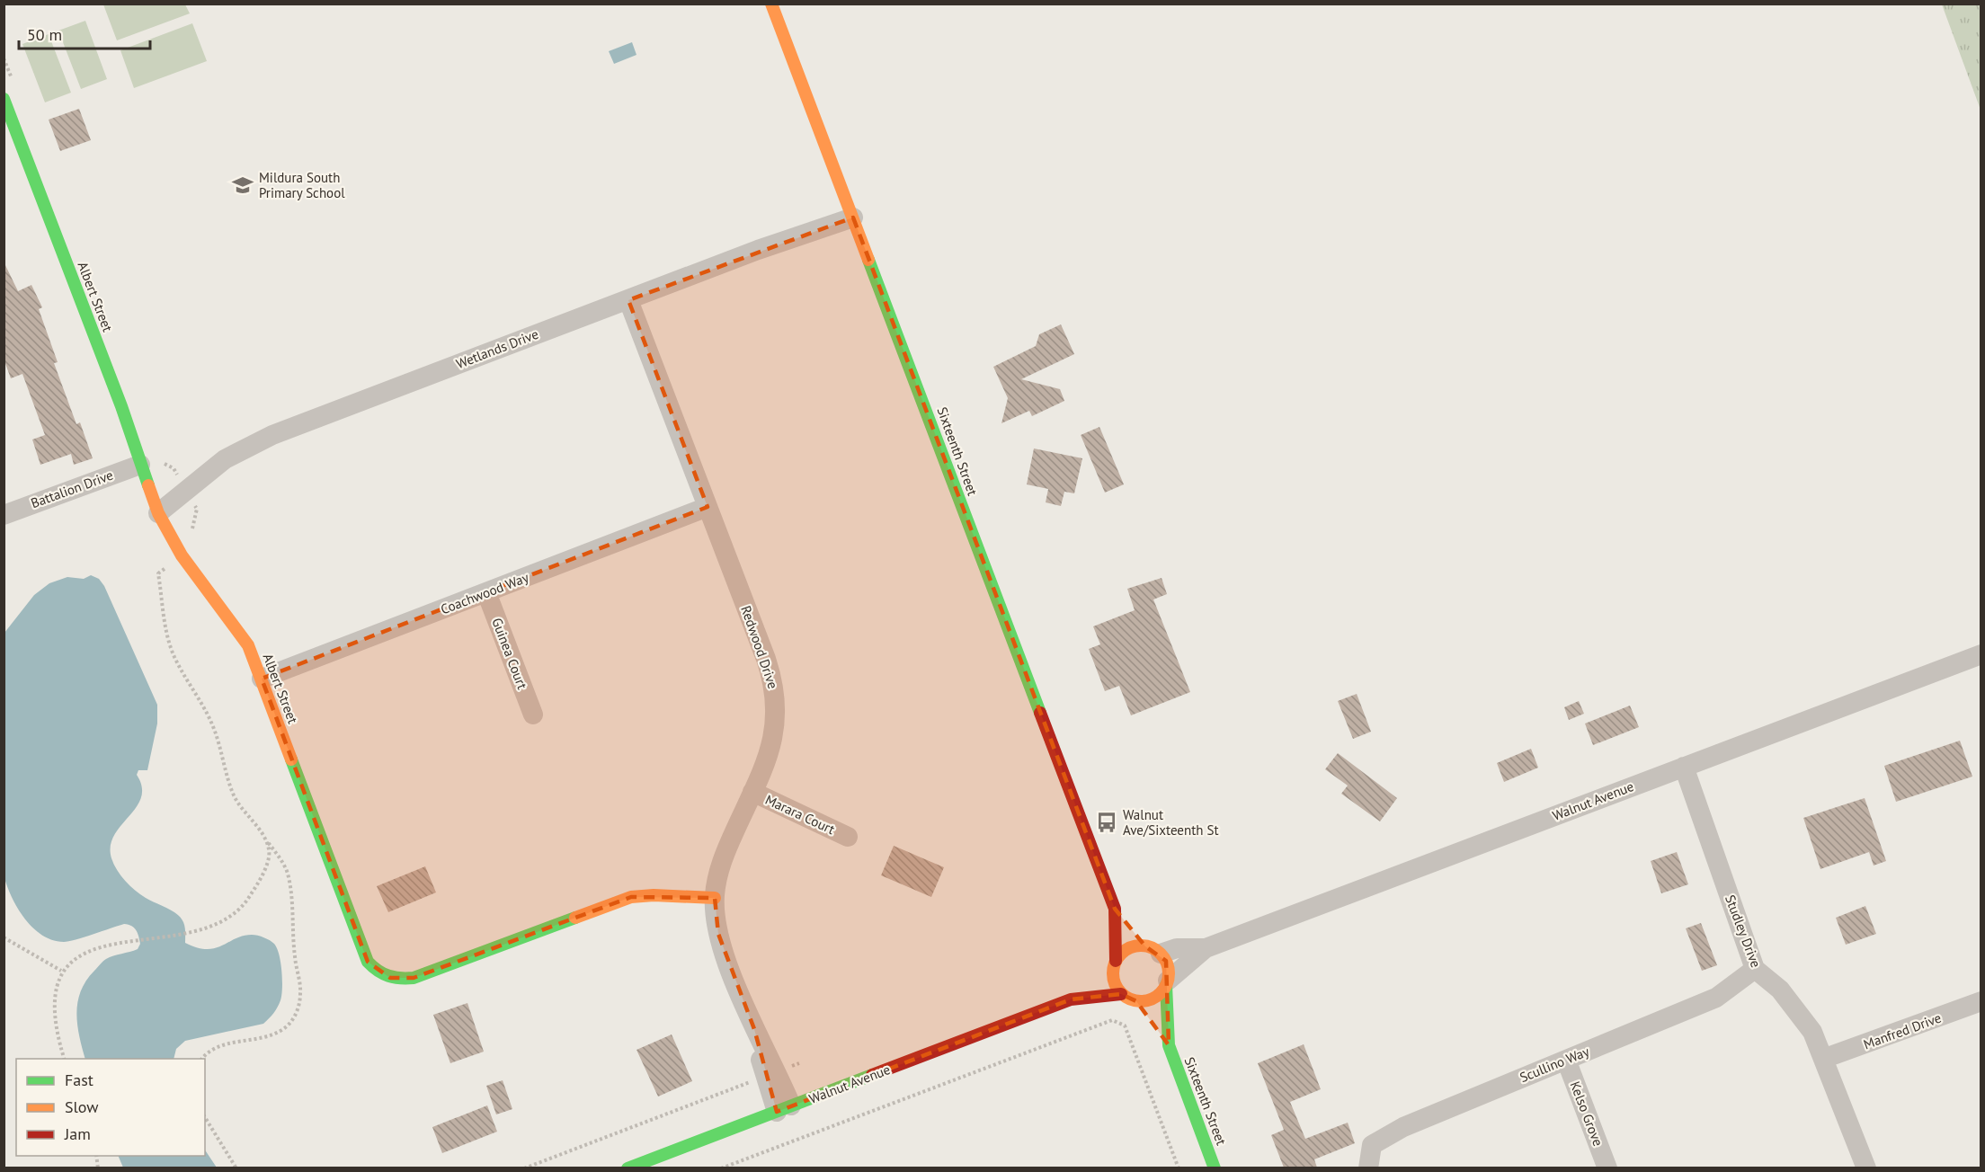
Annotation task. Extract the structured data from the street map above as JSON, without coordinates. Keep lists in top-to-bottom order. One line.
{"streets":{"street":["Albert Street","Wetlands Drive","Sixteenth Street","Battalion Drive","Coachwood Way","Redwood Drive","Guinea Court","Walnut Avenue","Marara Court","Studley Drive","Manfred Drive","Scullino Way","Kelso Grove"]},"crossings":[["Albert Street","Wetlands Drive"],["Albert Street","Battalion Drive"],["Albert Street","Coachwood Way"],["Albert Street","Redwood Drive"],["Wetlands Drive","Sixteenth Street"],["Wetlands Drive","Redwood Drive"],["Sixteenth Street","Walnut Avenue"],["Coachwood Way","Redwood Drive"],["Coachwood Way","Guinea Court"],["Redwood Drive","Walnut Avenue"],["Redwood Drive","Marara Court"],["Walnut Avenue","Studley Drive"],["Studley Drive","Manfred Drive"],["Studley Drive","Scullino Way"],["Scullino Way","Kelso Grove"]],"places":{"school or university":["Mildura South Primary School"],"bus stop":["Walnut Ave/Sixteenth St"]},"legend":["Fast","Slow","Jam"],"scale_bar":"50 m"}
